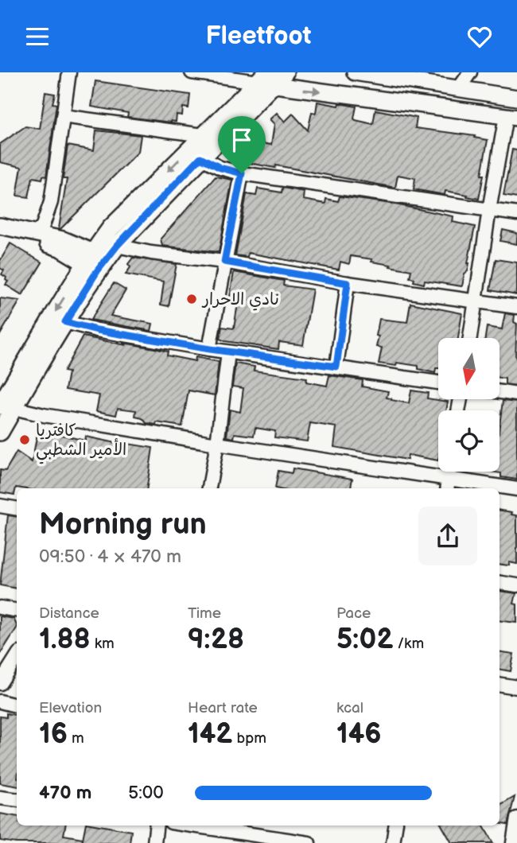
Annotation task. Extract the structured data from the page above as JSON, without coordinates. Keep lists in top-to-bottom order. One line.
{"places":["نادي الاحرار","كافتريا الأمير الشطبي"],"north":"bottom","page":{"header":"Fleetfoot","heading":["Morning run","09:50 · 4 × 470 m"],"stats":[["Distance","1.88 km"],["Time","9:28"],["Pace","5:02 /km"],["Elevation","16 m"],["Heart rate","142 bpm"],["kcal","146"]],"list":[{"name":"470 m","note":"5:00"}]}}
